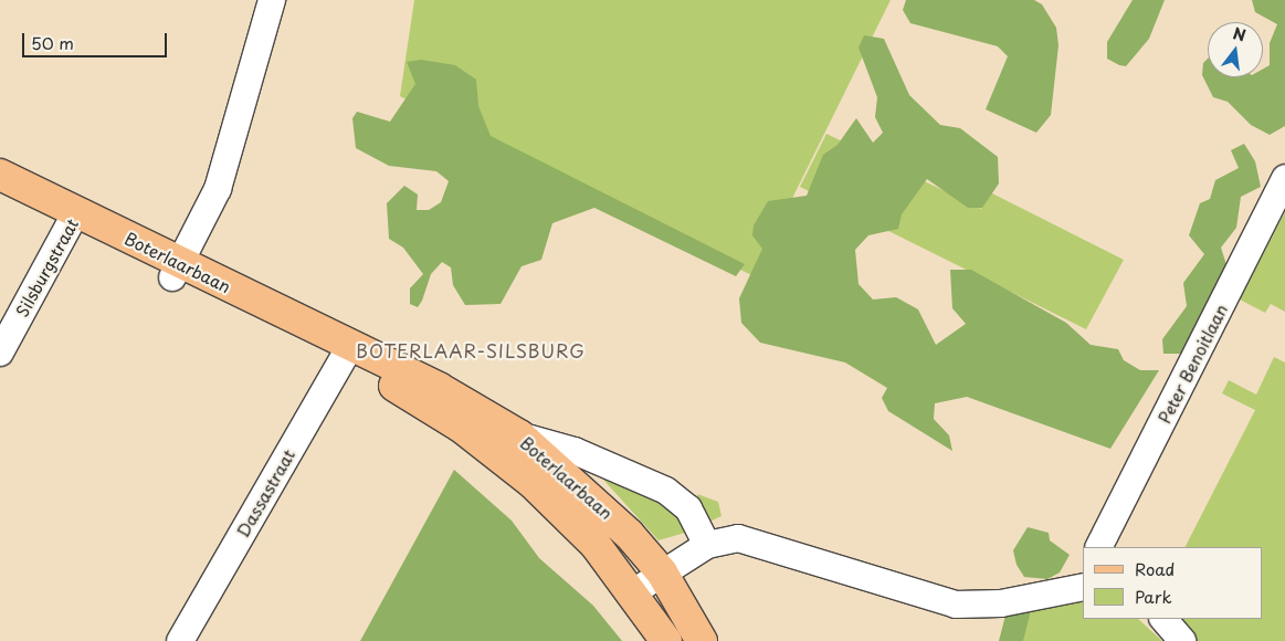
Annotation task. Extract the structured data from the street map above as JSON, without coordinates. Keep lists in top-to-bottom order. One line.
{"streets":{"main road":["Boterlaarbaan"],"street":["Silsburgstraat","Peter Benoitlaan","Dassastraat"]},"crossings":[["Boterlaarbaan","Silsburgstraat"],["Boterlaarbaan","Dassastraat"]],"districts":["BOTERLAAR-SILSBURG"],"legend":["Road","Park"],"scale_bar":"50 m","north":"top"}
